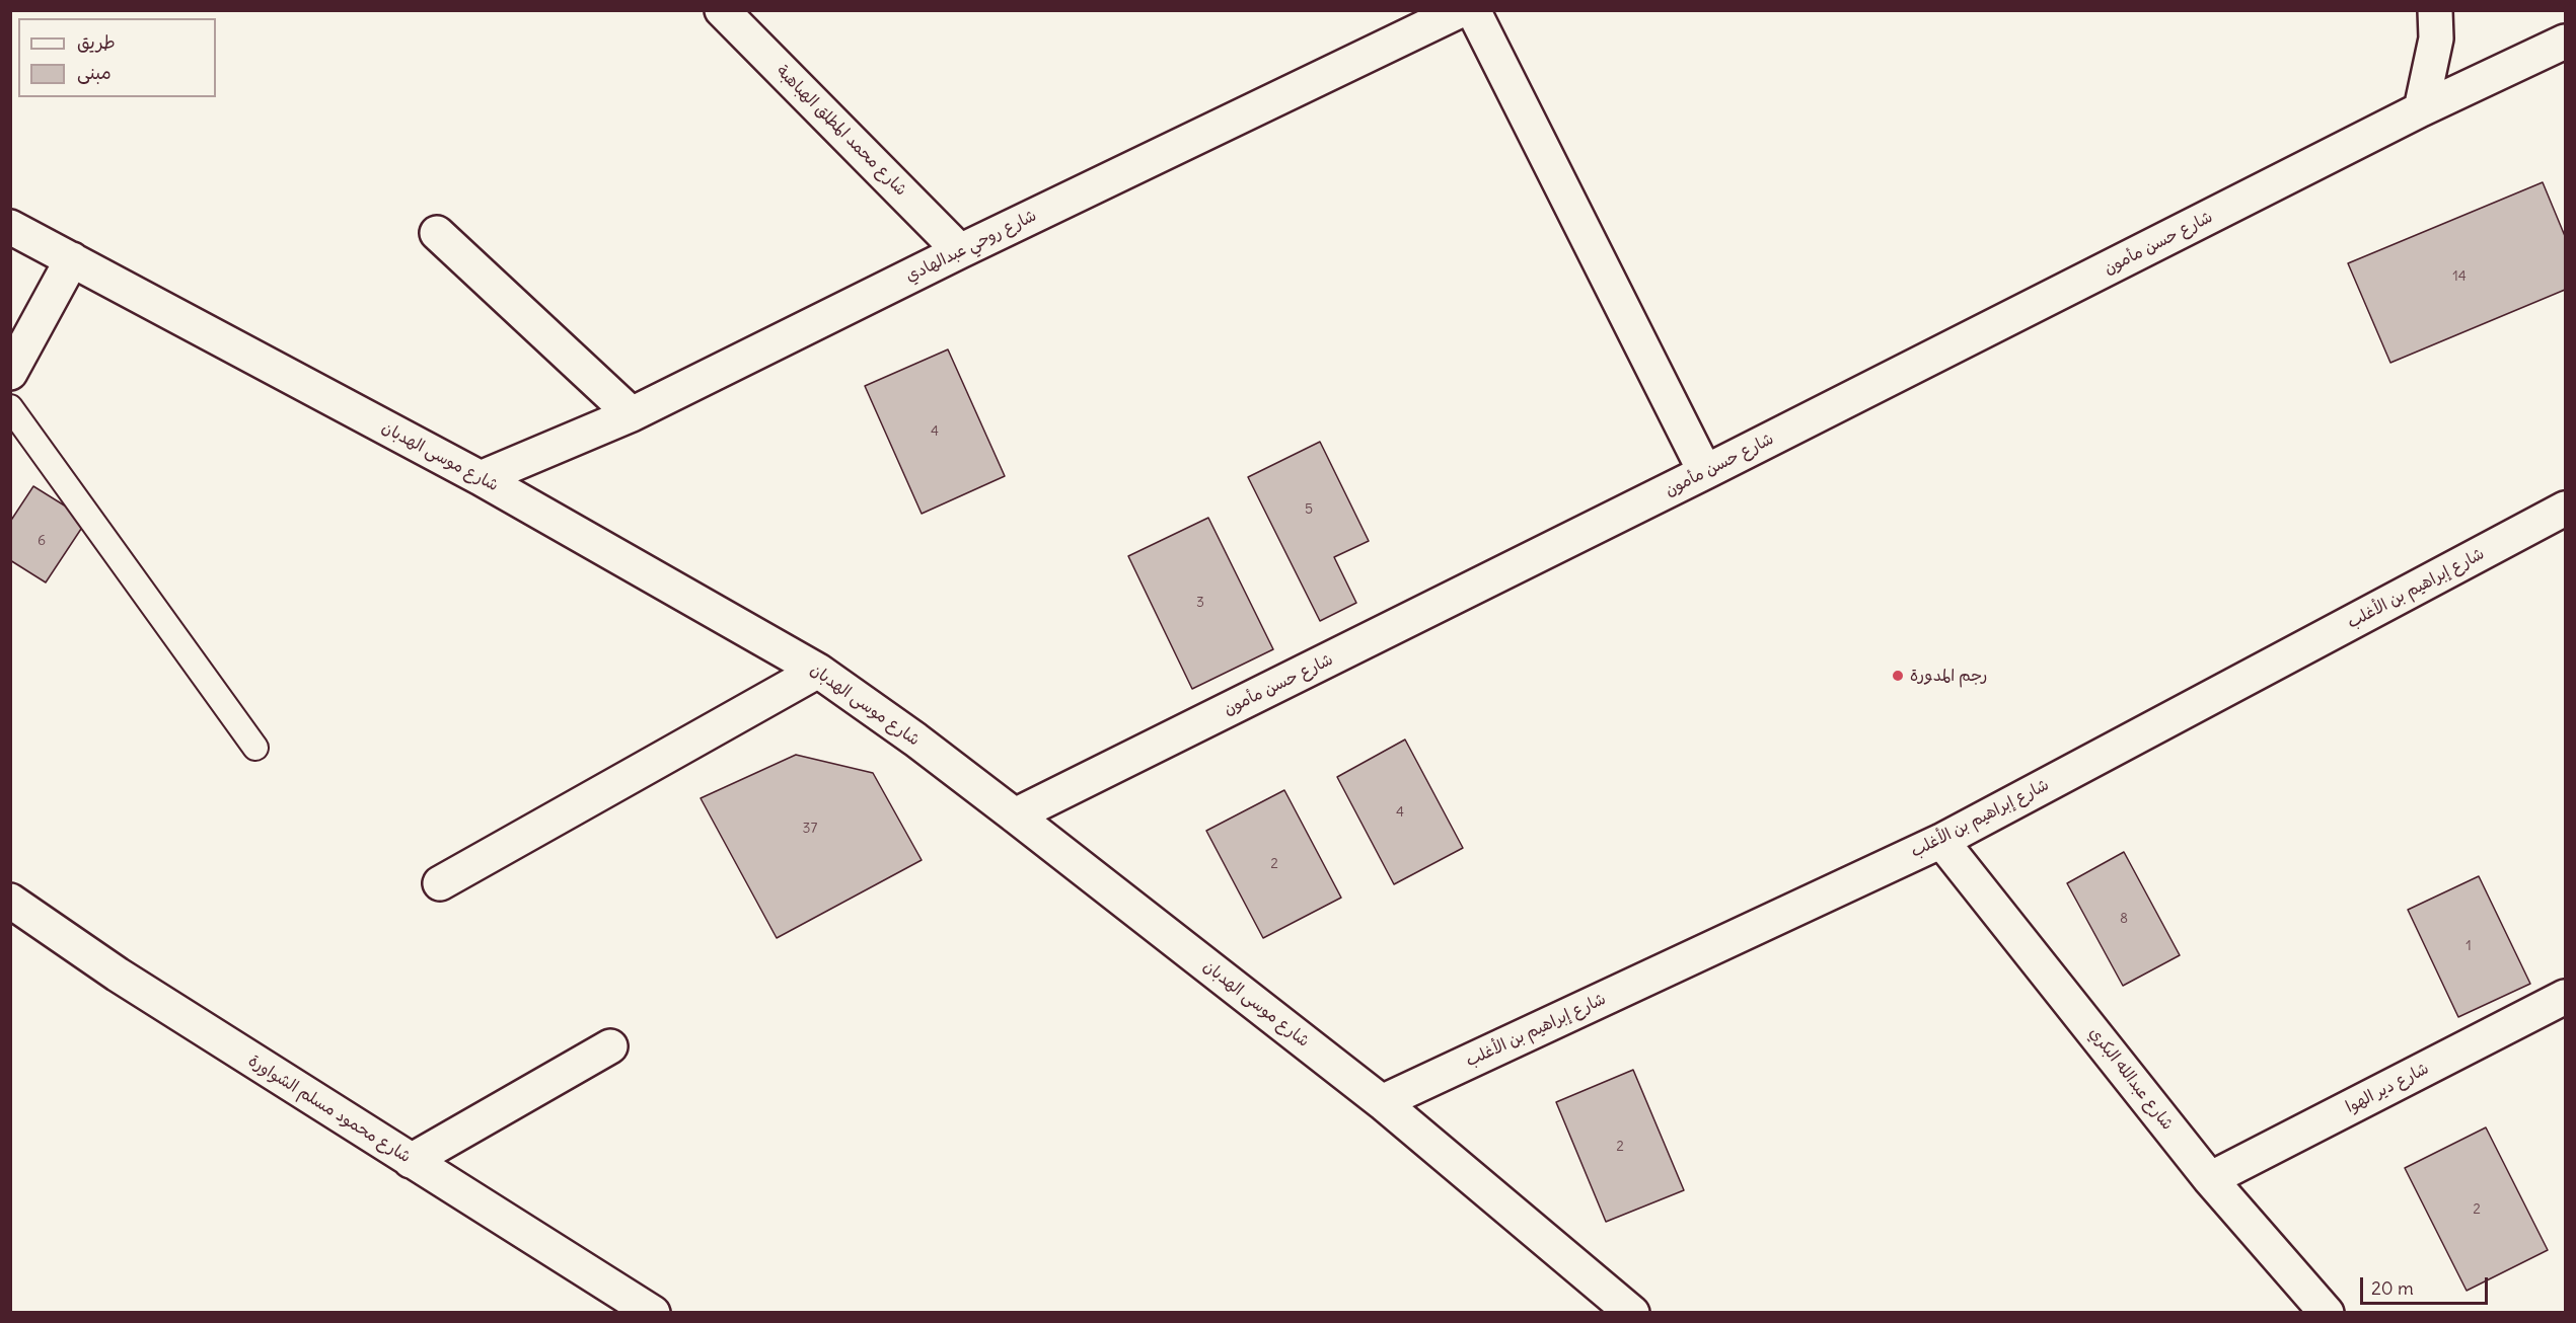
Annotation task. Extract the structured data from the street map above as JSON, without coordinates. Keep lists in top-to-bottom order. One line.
{"streets":{"street":["شارع محمد المطلق الهباهبة","شارع حسن مأمون","شارع روحي عبدالهادي","شارع موسى الهدبان","شارع إبراهيم بن الأغلب","شارع عبدالله البكري","شارع دير الهوا","شارع محمود مسلم الشواورة"]},"crossings":[["شارع محمد المطلق الهباهبة","شارع روحي عبدالهادي"],["شارع حسن مأمون","شارع موسى الهدبان"],["شارع روحي عبدالهادي","شارع موسى الهدبان"],["شارع موسى الهدبان","شارع إبراهيم بن الأغلب"],["شارع إبراهيم بن الأغلب","شارع عبدالله البكري"],["شارع عبدالله البكري","شارع دير الهوا"]],"places":["رجم المدورة"],"house_numbers":["14","4","5","6","3","4","37","2","8","1","2","2"],"legend":["طريق","مبنى"],"scale_bar":"20 m"}
